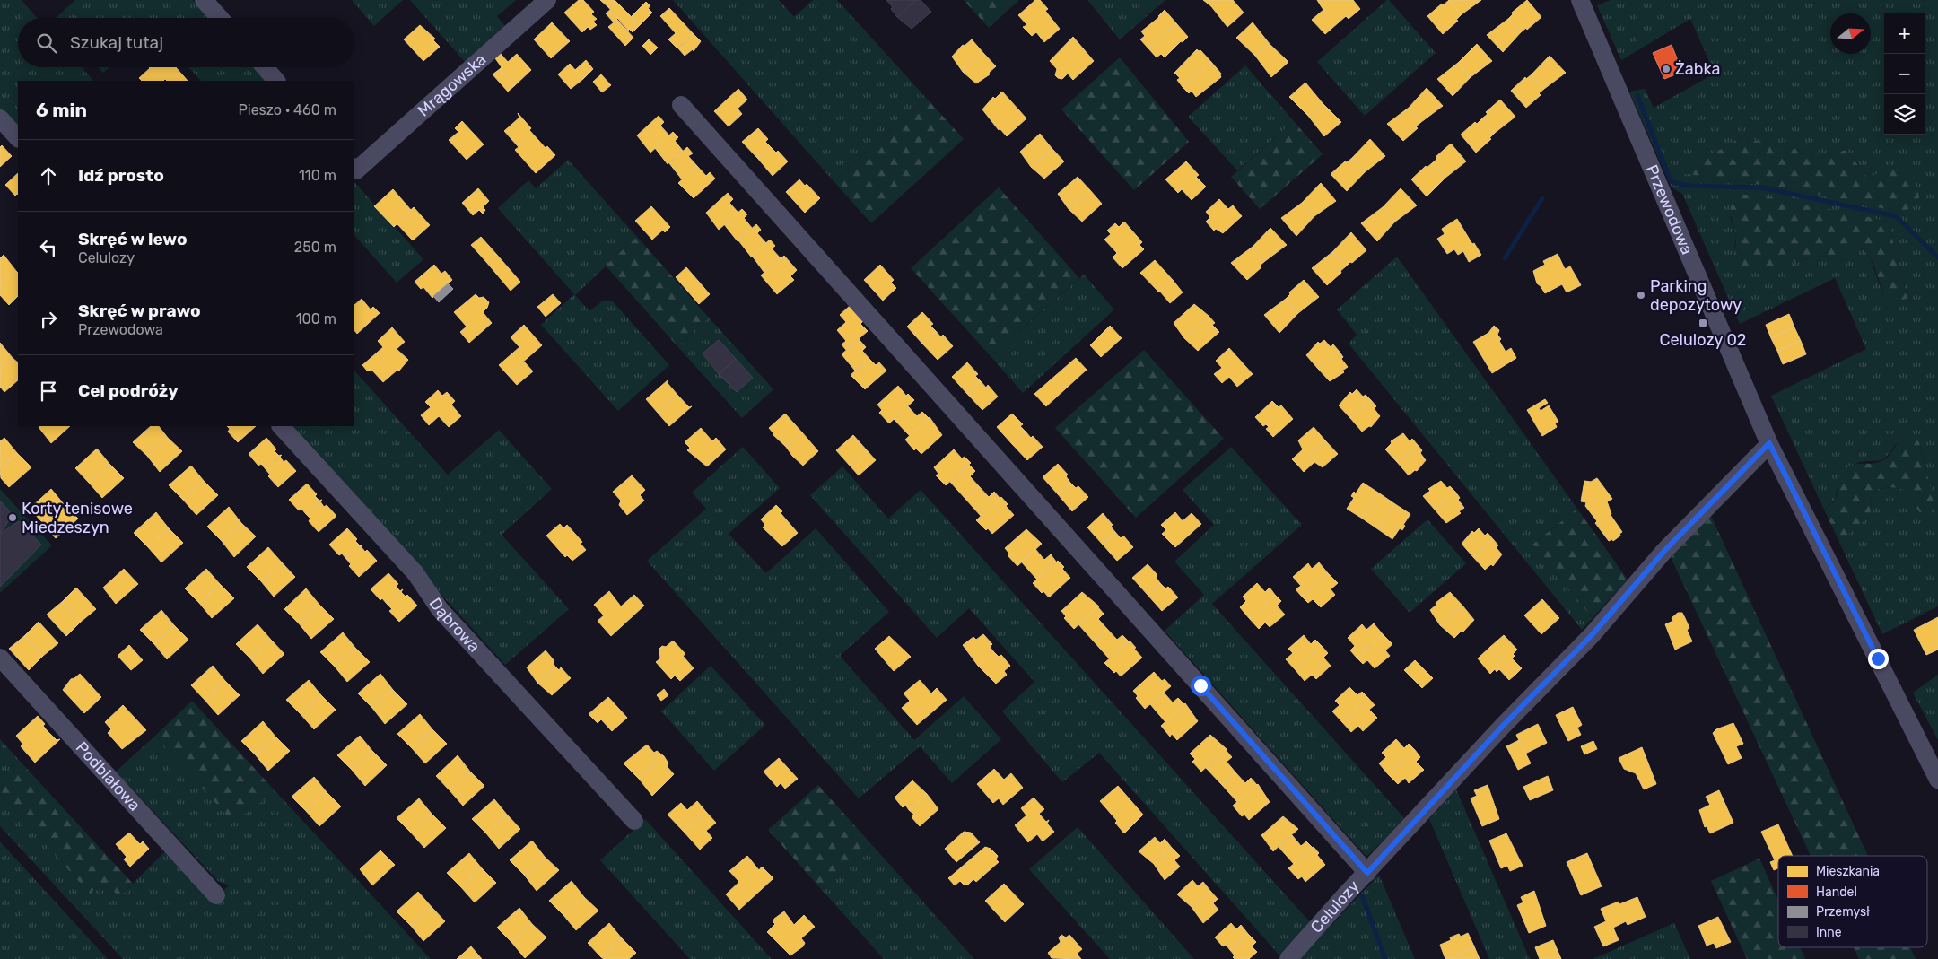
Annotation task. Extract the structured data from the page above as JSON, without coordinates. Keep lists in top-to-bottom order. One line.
{"streets":{"street":["Mrągowska","Przewodowa","Dąbrowa","Podbiałowa","Celulozy"]},"crossings":[["Przewodowa","Celulozy"]],"places":{"other":["Żabka","Parking depozytowy","Korty tenisowe Miedzeszyn"],"transit":["Celulozy 02"]},"legend":["Mieszkania","Handel","Przemysł","Inne"],"north":"right","page":{"map_buttons":["+","−"],"search":"Szukaj tutaj","heading":["6 min","Pieszo · 460 m"],"list":[["Idź prosto","110 m"],["Skręć w lewo","Celulozy","250 m"],["Skręć w prawo","Przewodowa","100 m"],"Cel podróży"]}}
